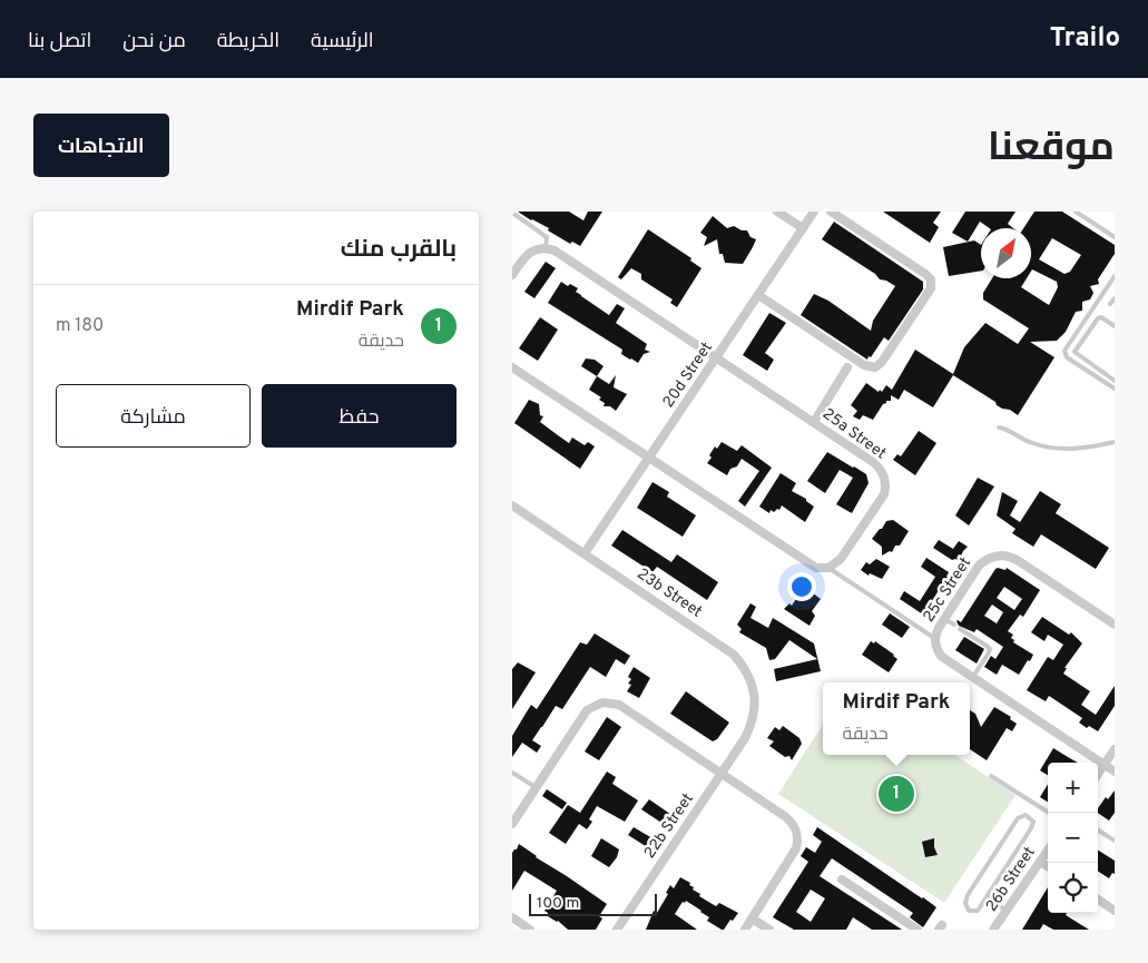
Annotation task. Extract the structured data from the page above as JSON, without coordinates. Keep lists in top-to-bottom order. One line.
{"streets":{"street":["20d Street","25a Street","25c Street","23b Street","22b Street","26b Street"]},"crossings":[["20d Street","25a Street"],["20d Street","23b Street"],["23b Street","22b Street"]],"scale_bar":"100 m","north":"top right","page":{"header":"Trailo","nav":["الرئيسية","الخريطة","من نحن","اتصل بنا"],"title":"موقعنا","buttons":["الاتجاهات",["حفظ","مشاركة"]],"heading":"بالقرب منك","list":[{"mark":"1","name":"Mirdif Park","note":"حديقة","value":"180 m"}],"popup":["Mirdif Park","حديقة"],"map_buttons":["+","−"],"pins":"1","scale":"100 m"}}
